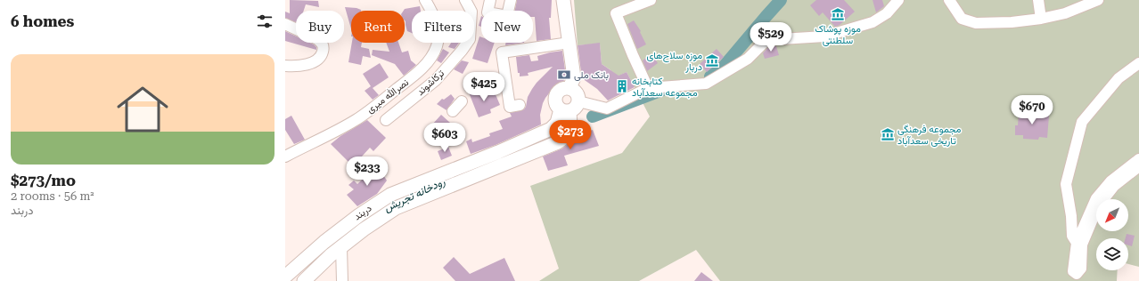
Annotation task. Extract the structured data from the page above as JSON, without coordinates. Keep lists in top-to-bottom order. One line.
{"streets":{"main road":["دربند"],"street":["ترکاشوند","نصرالله میری"]},"water":["رودخانه تجریش"],"places":{"museum":["موزه پوشاک سلطنتی","موزه سلاح‌های دربار","مجموعه فرهنگی تاریخی سعدآباد"],"bank":["بانک ملی"],"building":["کتابخانه مجموعه سعدآباد"]},"north":"bottom left","page":{"heading":"6 homes","chip":["Buy","Rent","Filters","New"],"price":["$529","$425","$670","$273","$603","$233"],"list":[{"name":"$273/mo","note":"2 rooms · 56 m² · دربند"}]}}
